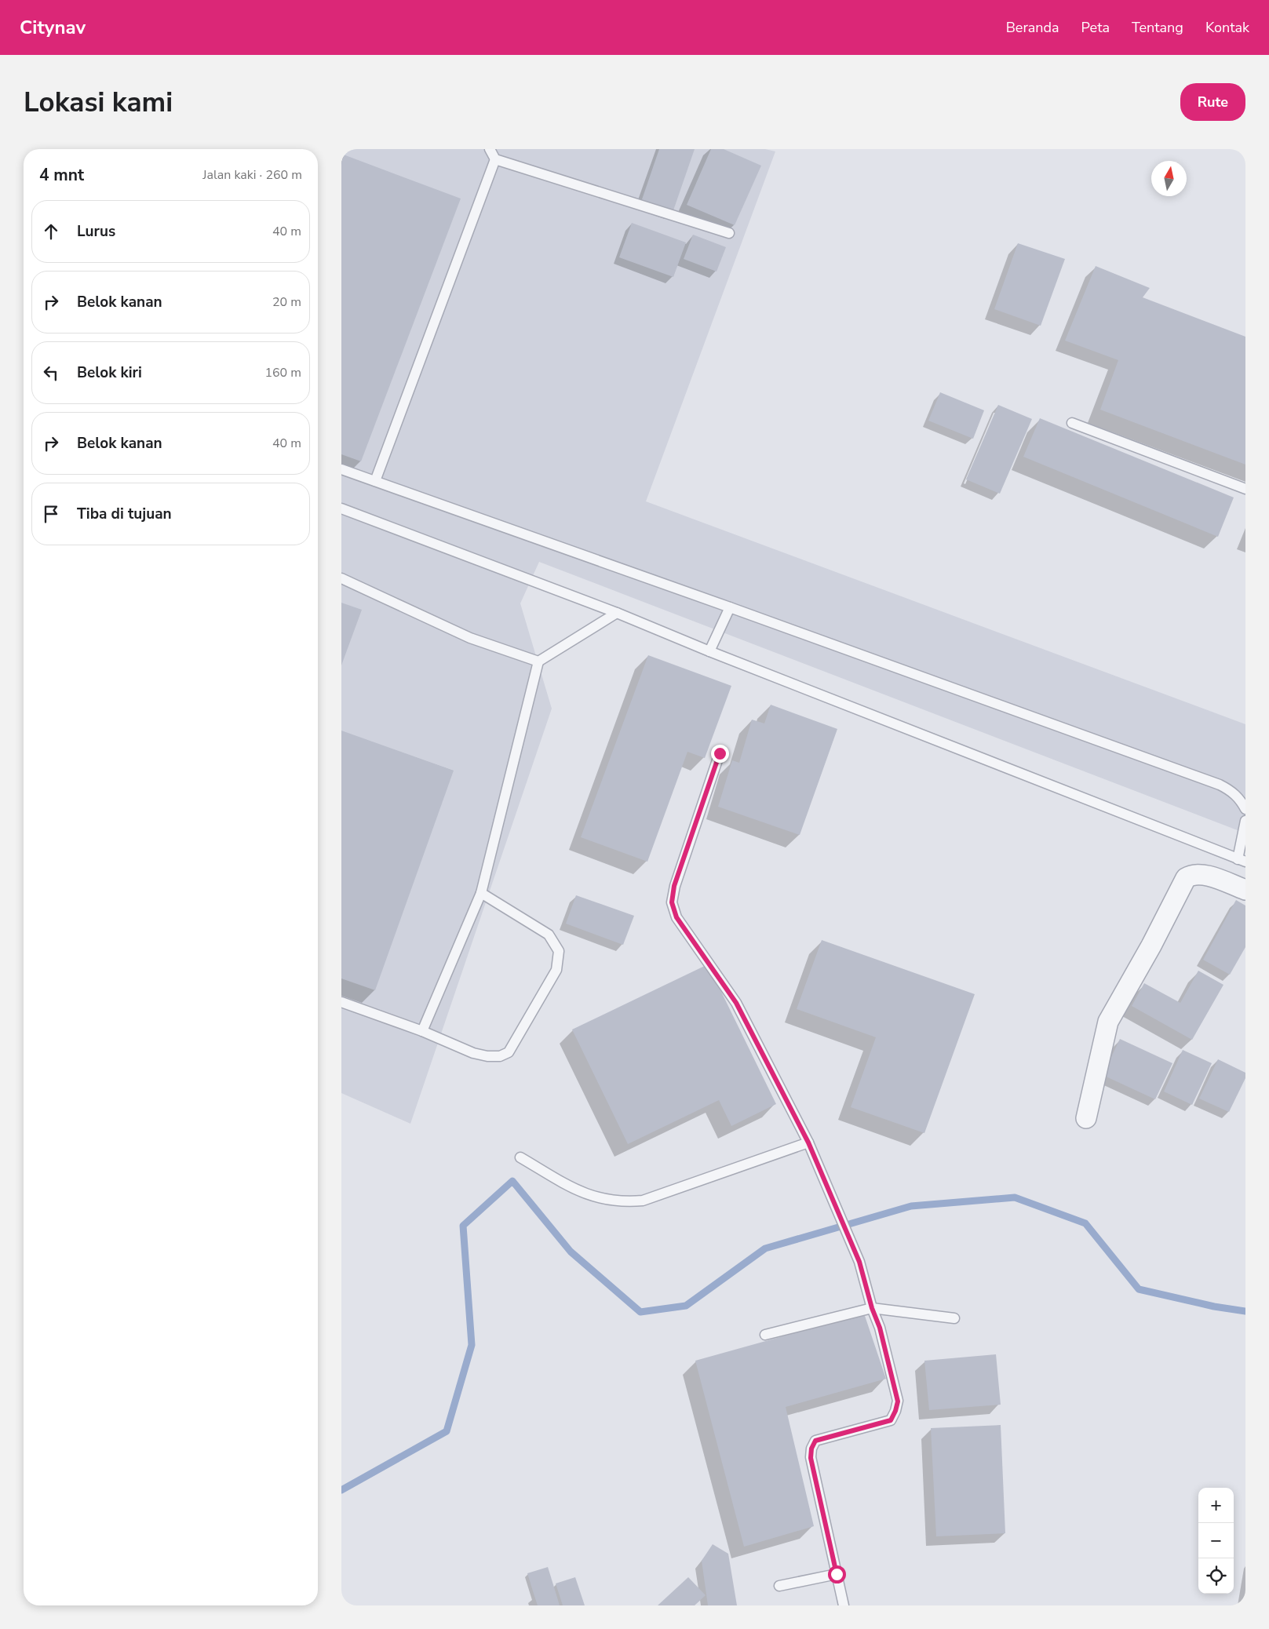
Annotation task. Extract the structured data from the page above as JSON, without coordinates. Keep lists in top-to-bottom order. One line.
{"north":"top","page":{"header":"Citynav","nav":["Beranda","Peta","Tentang","Kontak"],"buttons":"Rute","title":"Lokasi kami","heading":["4 mnt","Jalan kaki · 260 m"],"list":[["Lurus","40 m"],["Belok kanan","20 m"],["Belok kiri","160 m"],["Belok kanan","40 m"],"Tiba di tujuan"],"map_buttons":["+","−"]}}
